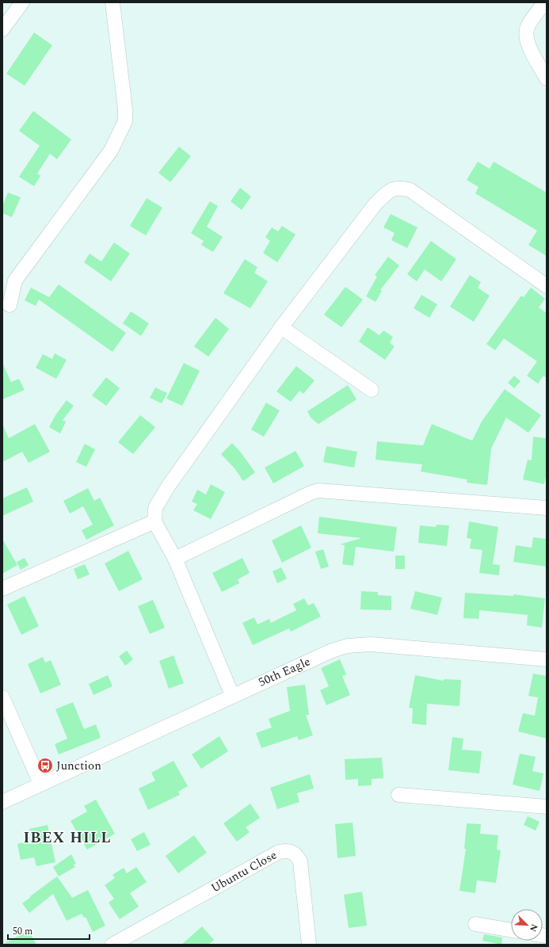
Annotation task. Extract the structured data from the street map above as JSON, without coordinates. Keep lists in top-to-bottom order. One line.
{"streets":{"street":["50th Eagle","Ubuntu Close"]},"districts":["IBEX HILL"],"places":{"bus stop":["Junction"]},"scale_bar":"50 m","north":"bottom right"}
